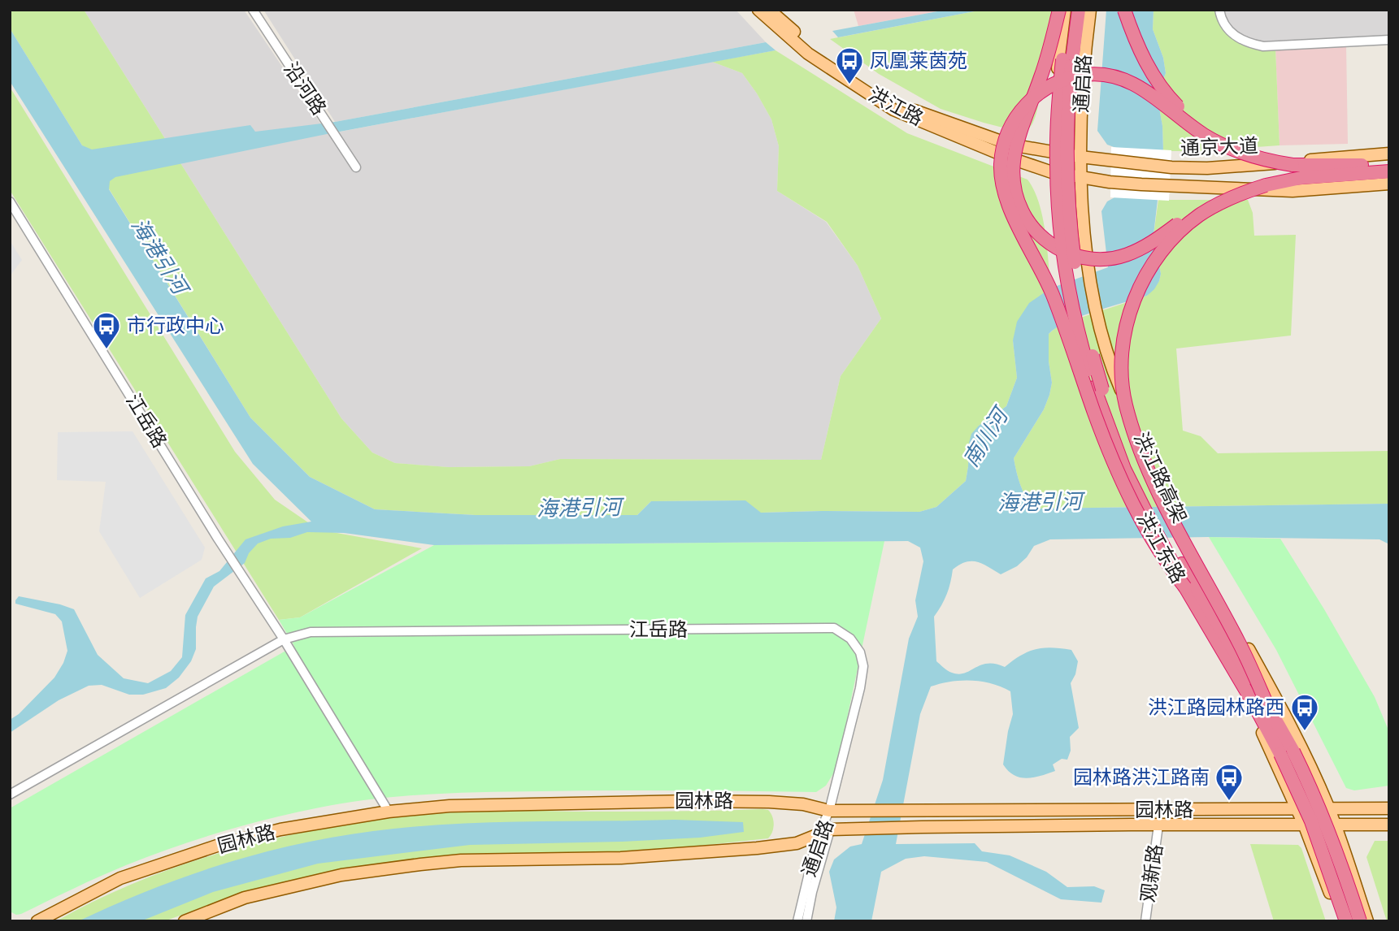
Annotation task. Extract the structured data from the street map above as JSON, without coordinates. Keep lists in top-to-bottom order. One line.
{"streets":{"highway":["通京大道","洪江路高架"],"main road":["通启路","洪江路","洪江东路","园林路"],"street":["沿河路","江岳路","观新路"]},"crossings":[["通启路","洪江路"],["通启路","通京大道"],["通启路","江岳路"],["通启路","洪江东路"],["通启路","园林路"],["洪江路","通京大道"],["洪江路","洪江东路"],["通京大道","洪江东路"],["江岳路","园林路"],["洪江东路","园林路"],["园林路","观新路"]],"water":["海港引河","南川河"],"places":{"bus stop":["凤凰莱茵苑","市行政中心","洪江路园林路西","园林路洪江路南"]}}
